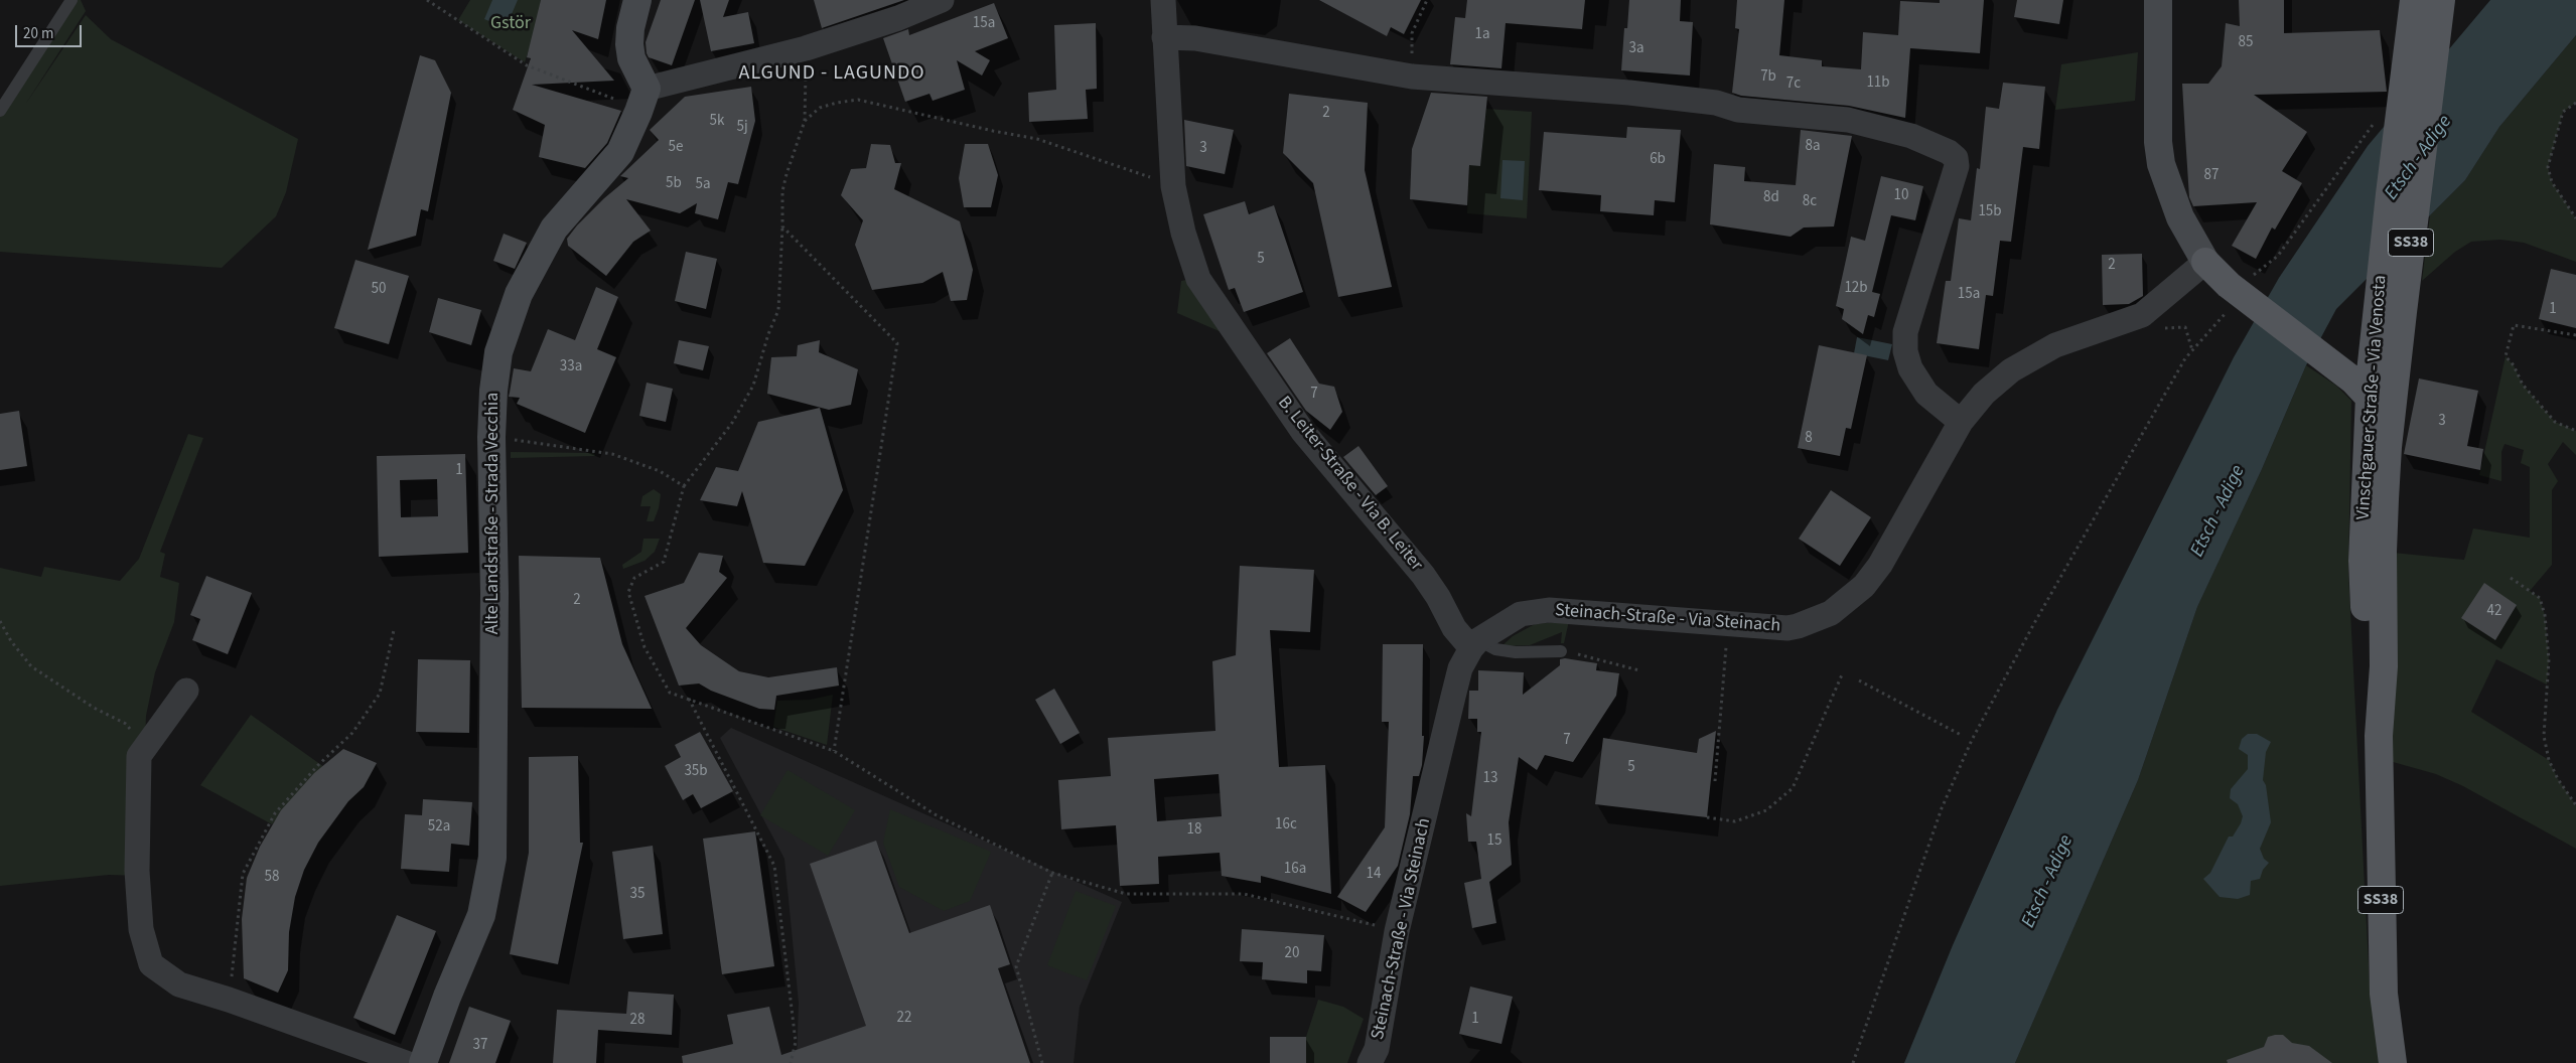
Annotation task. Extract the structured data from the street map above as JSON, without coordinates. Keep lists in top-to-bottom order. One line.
{"streets":{"main road":["SS38","Vinschgauer Straße - Via Venosta","Alte Landstraße - Strada Vecchia"],"street":["B. Leiter-Straße - Via B. Leiter","Steinach-Straße - Via Steinach"]},"crossings":[["B. Leiter-Straße - Via B. Leiter","Steinach-Straße - Via Steinach"]],"districts":["ALGUND - LAGUNDO"],"water":["Etsch - Adige"],"parks":["Gstör"],"house_numbers":["15a","1a","85","3a","7b","11b","7c","2","5k","5j","8a","5e","3","6b","87","5b","5a","10","8d","8c","15b","5","2","12b","50","15a","1","33a","7","3","8","1","2","42","7","5","35b","13","16c","52a","18","15","16a","14","58","35","20","22","1","28","37"],"scale_bar":"20 m"}
